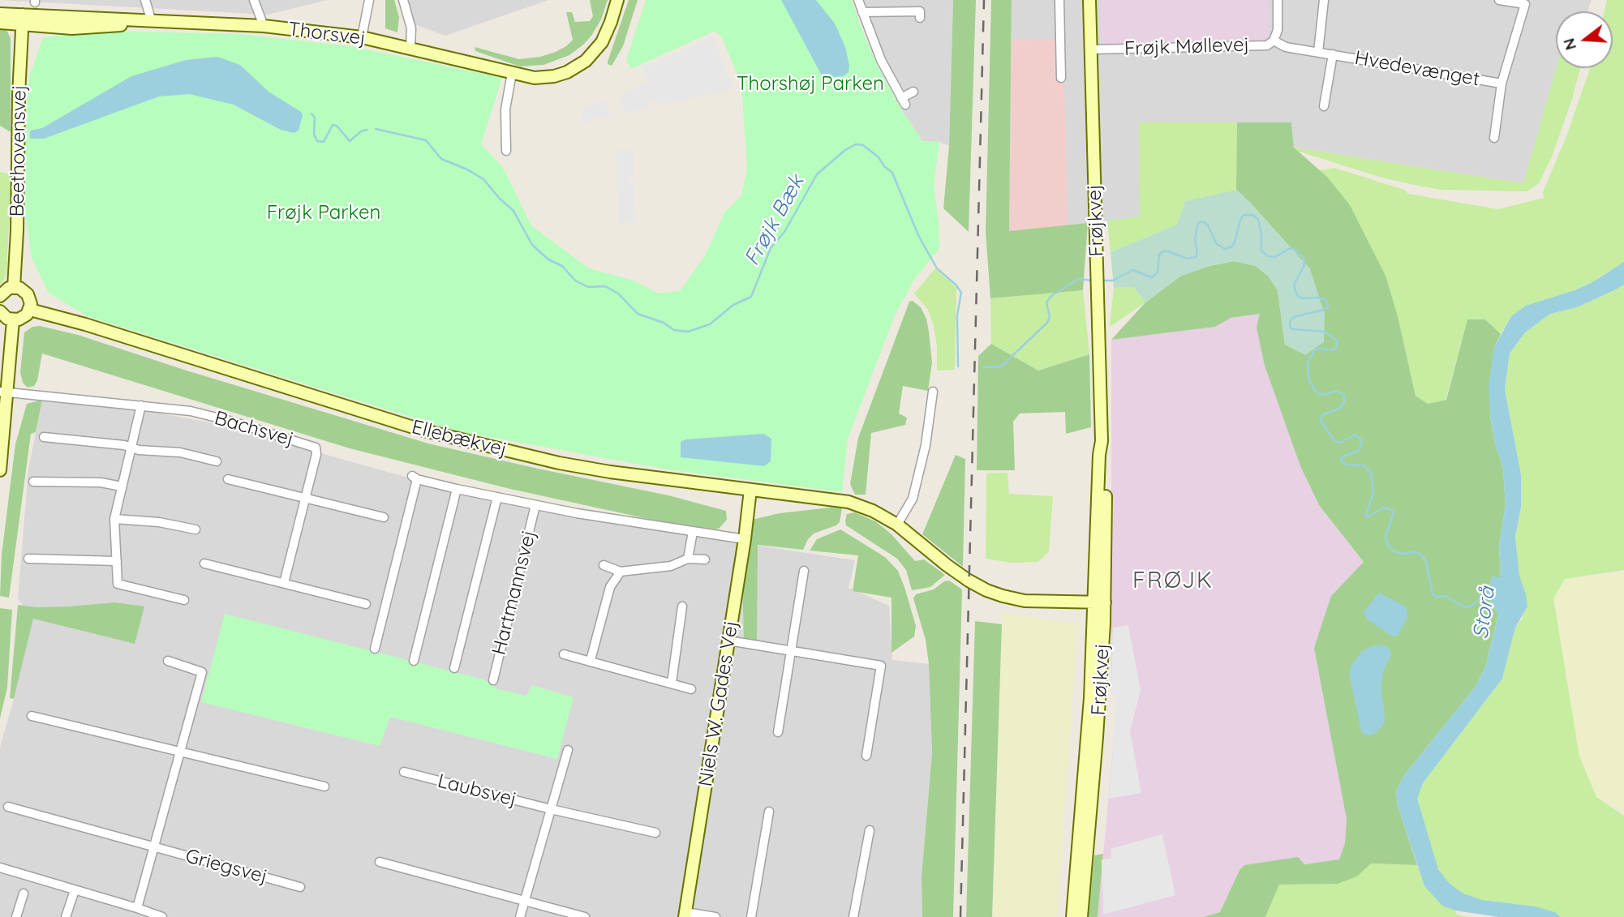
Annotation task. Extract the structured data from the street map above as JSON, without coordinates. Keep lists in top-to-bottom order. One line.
{"streets":{"street":["Thorsvej","Frøjk Møllevej","Hvedevænget","Beethovensvej","Frøjkvej","Bachsvej","Ellebækvej","Hartmannsvej","Niels W. Gades Vej","Laubsvej","Griegsvej"]},"crossings":[["Thorsvej","Beethovensvej"],["Frøjk Møllevej","Hvedevænget"],["Frøjk Møllevej","Frøjkvej"],["Frøjkvej","Ellebækvej"],["Ellebækvej","Niels W. Gades Vej"],["Hartmannsvej","Niels W. Gades Vej"]],"districts":["FRØJK"],"water":["Frøjk Bæk","Storå"],"parks":["Thorshøj Parken","Frøjk Parken"],"north":"left"}
